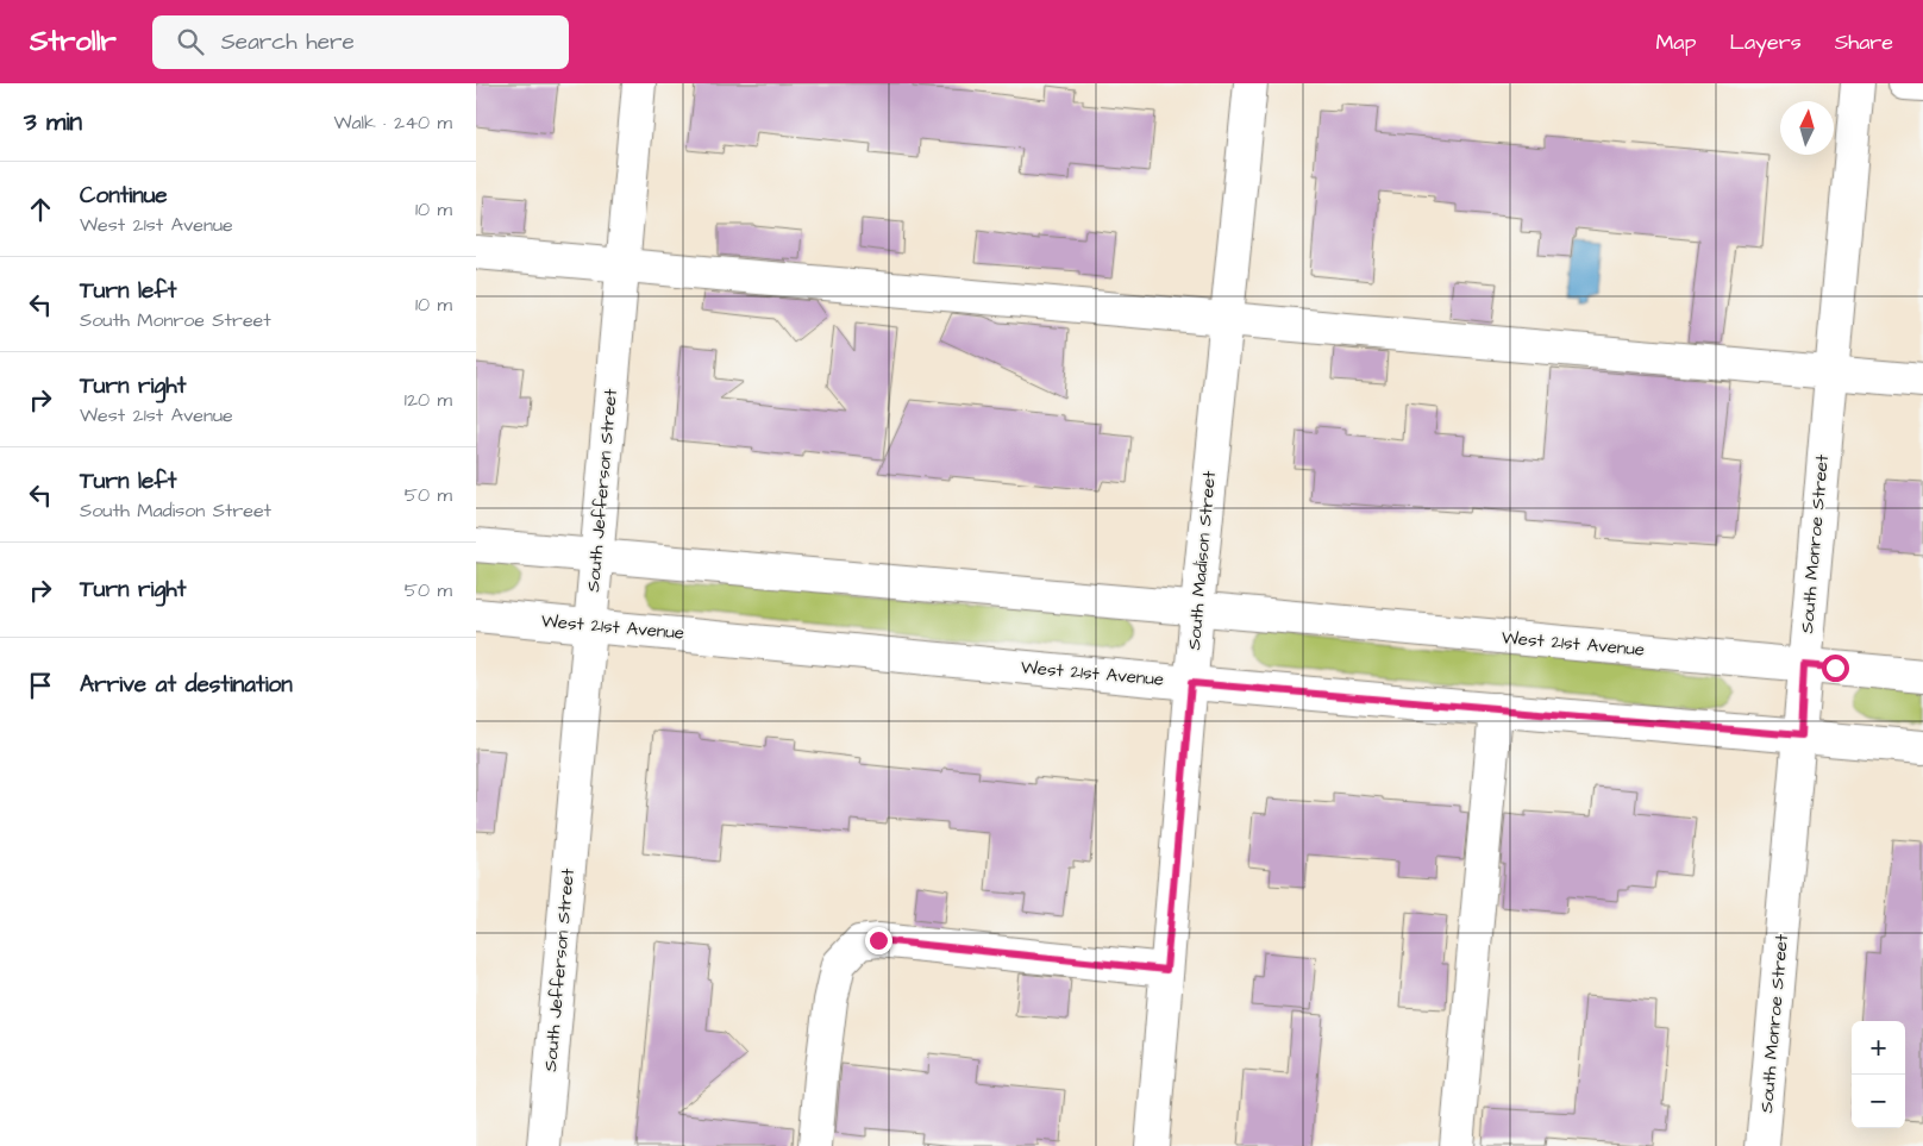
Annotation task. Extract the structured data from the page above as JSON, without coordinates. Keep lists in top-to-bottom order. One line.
{"streets":{"street":["South Jefferson Street","South Monroe Street","South Madison Street","West 21st Avenue"]},"crossings":[["South Jefferson Street","West 21st Avenue"],["South Monroe Street","West 21st Avenue"],["South Madison Street","West 21st Avenue"]],"north":"top","page":{"header":"Strollr","search":"Search here","nav":["Map","Layers","Share"],"heading":["3 min","Walk · 240 m"],"list":[["Continue","West 21st Avenue","10 m"],["Turn left","South Monroe Street","10 m"],["Turn right","West 21st Avenue","120 m"],["Turn left","South Madison Street","50 m"],["Turn right","50 m"],"Arrive at destination"],"map_buttons":["+","−"]}}
